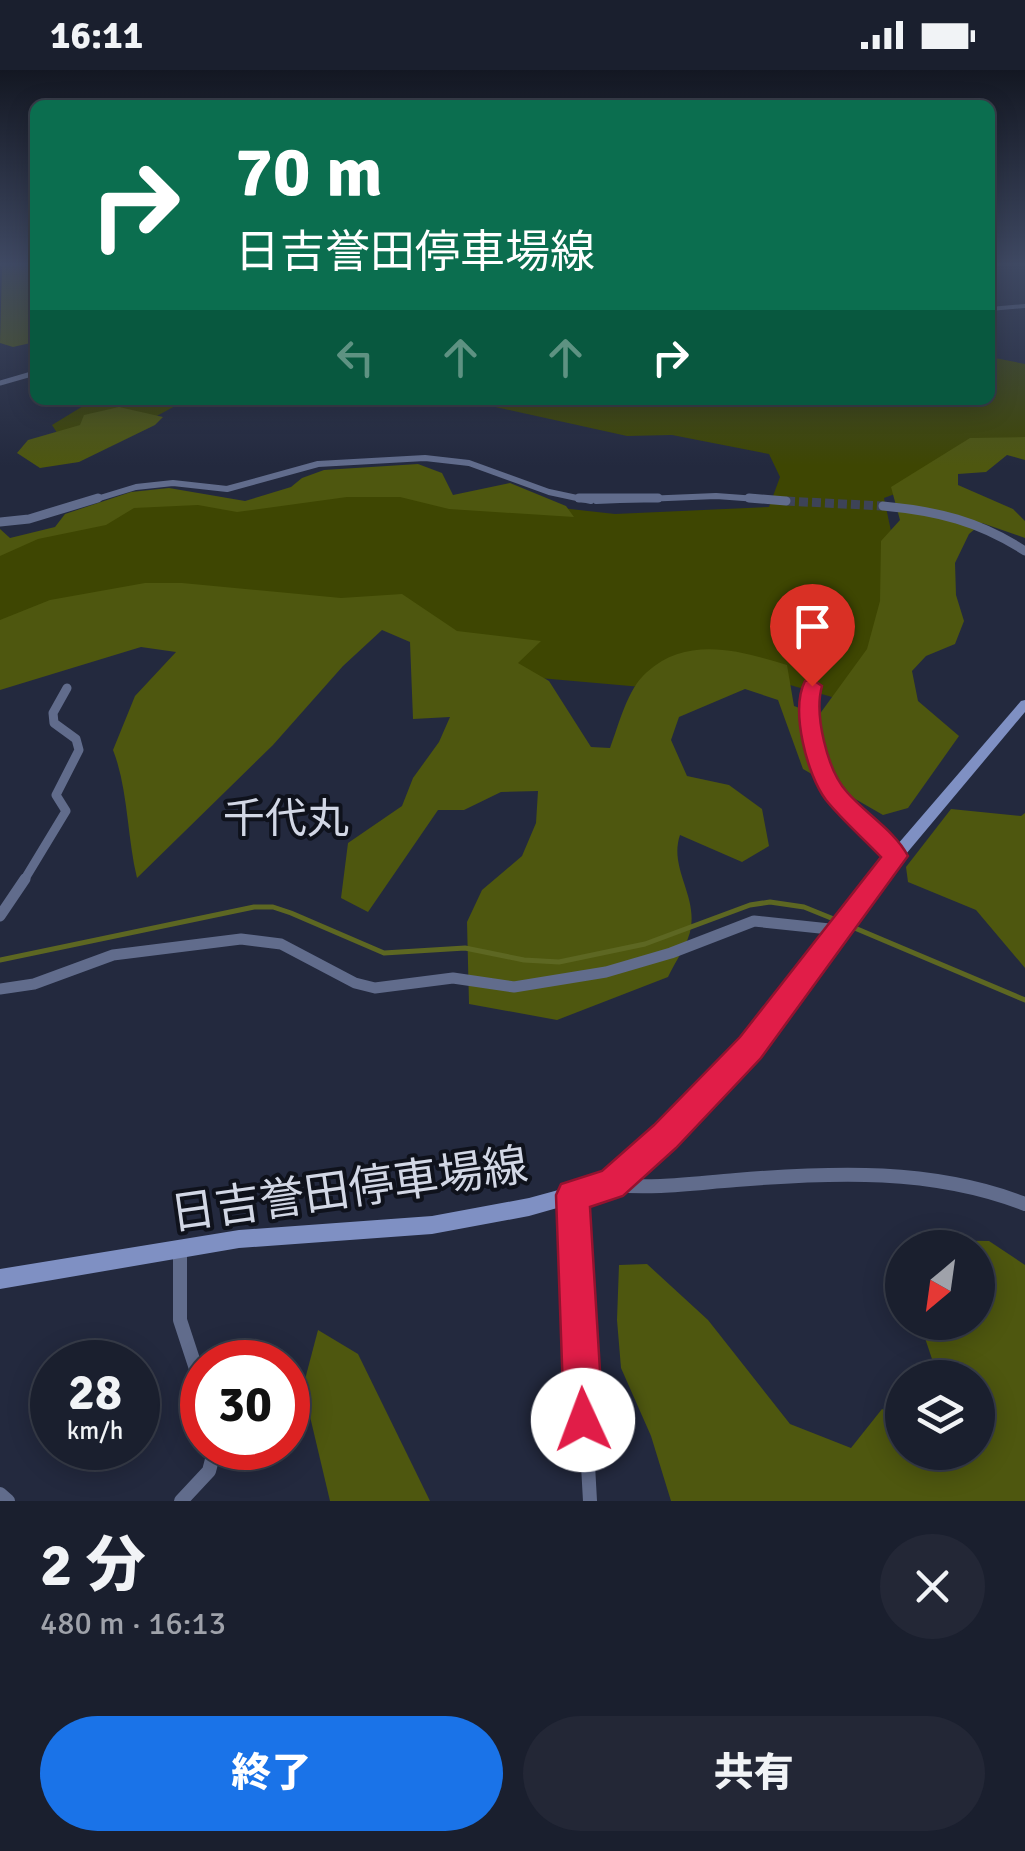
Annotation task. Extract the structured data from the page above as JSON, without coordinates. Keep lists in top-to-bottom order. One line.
{"streets":{"main road":["日吉誉田停車場線"]},"districts":["千代丸"],"north":"bottom left","page":{"status":"16:11","turn":["70 m","日吉誉田停車場線"],"speed":"28 km/h","limit":"30","heading":["2 分","480 m · 16:13"],"buttons":["終了","共有"]}}
